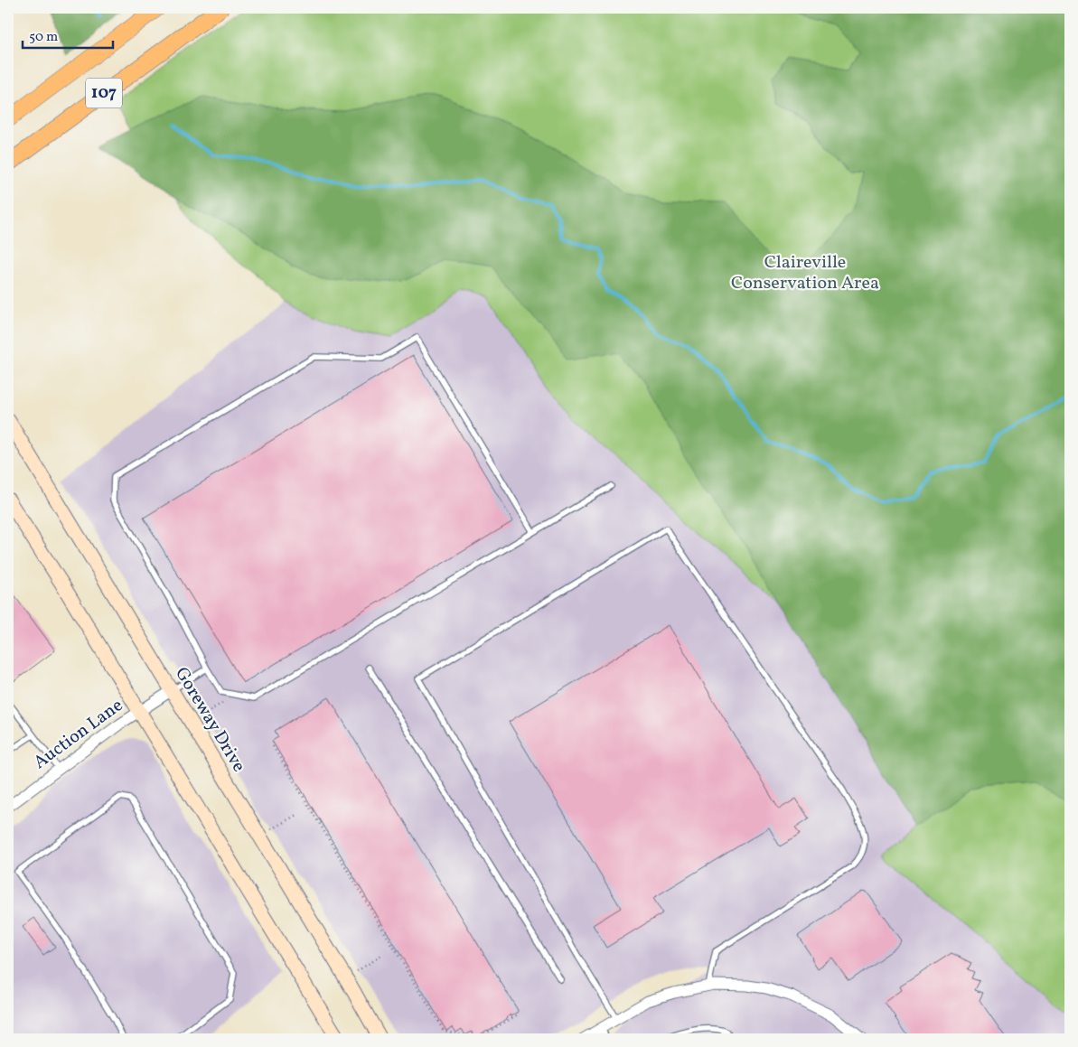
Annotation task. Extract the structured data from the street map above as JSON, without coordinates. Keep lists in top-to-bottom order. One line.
{"streets":{"main road":["107","Goreway Drive"],"street":["Auction Lane"]},"crossings":[["Goreway Drive","Auction Lane"]],"parks":["Claireville Conservation Area"],"scale_bar":"50 m"}
